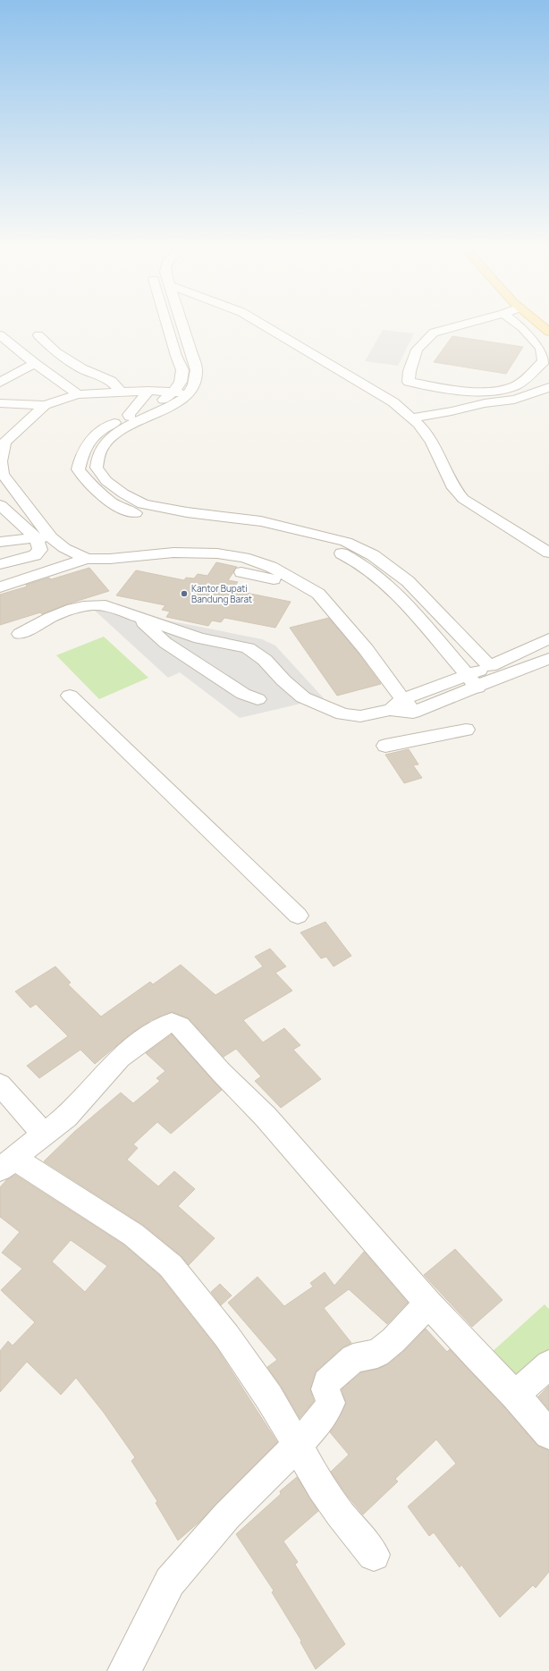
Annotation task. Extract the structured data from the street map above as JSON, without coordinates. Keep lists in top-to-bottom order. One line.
{"places":["Kantor Bupati Bandung Barat"]}
